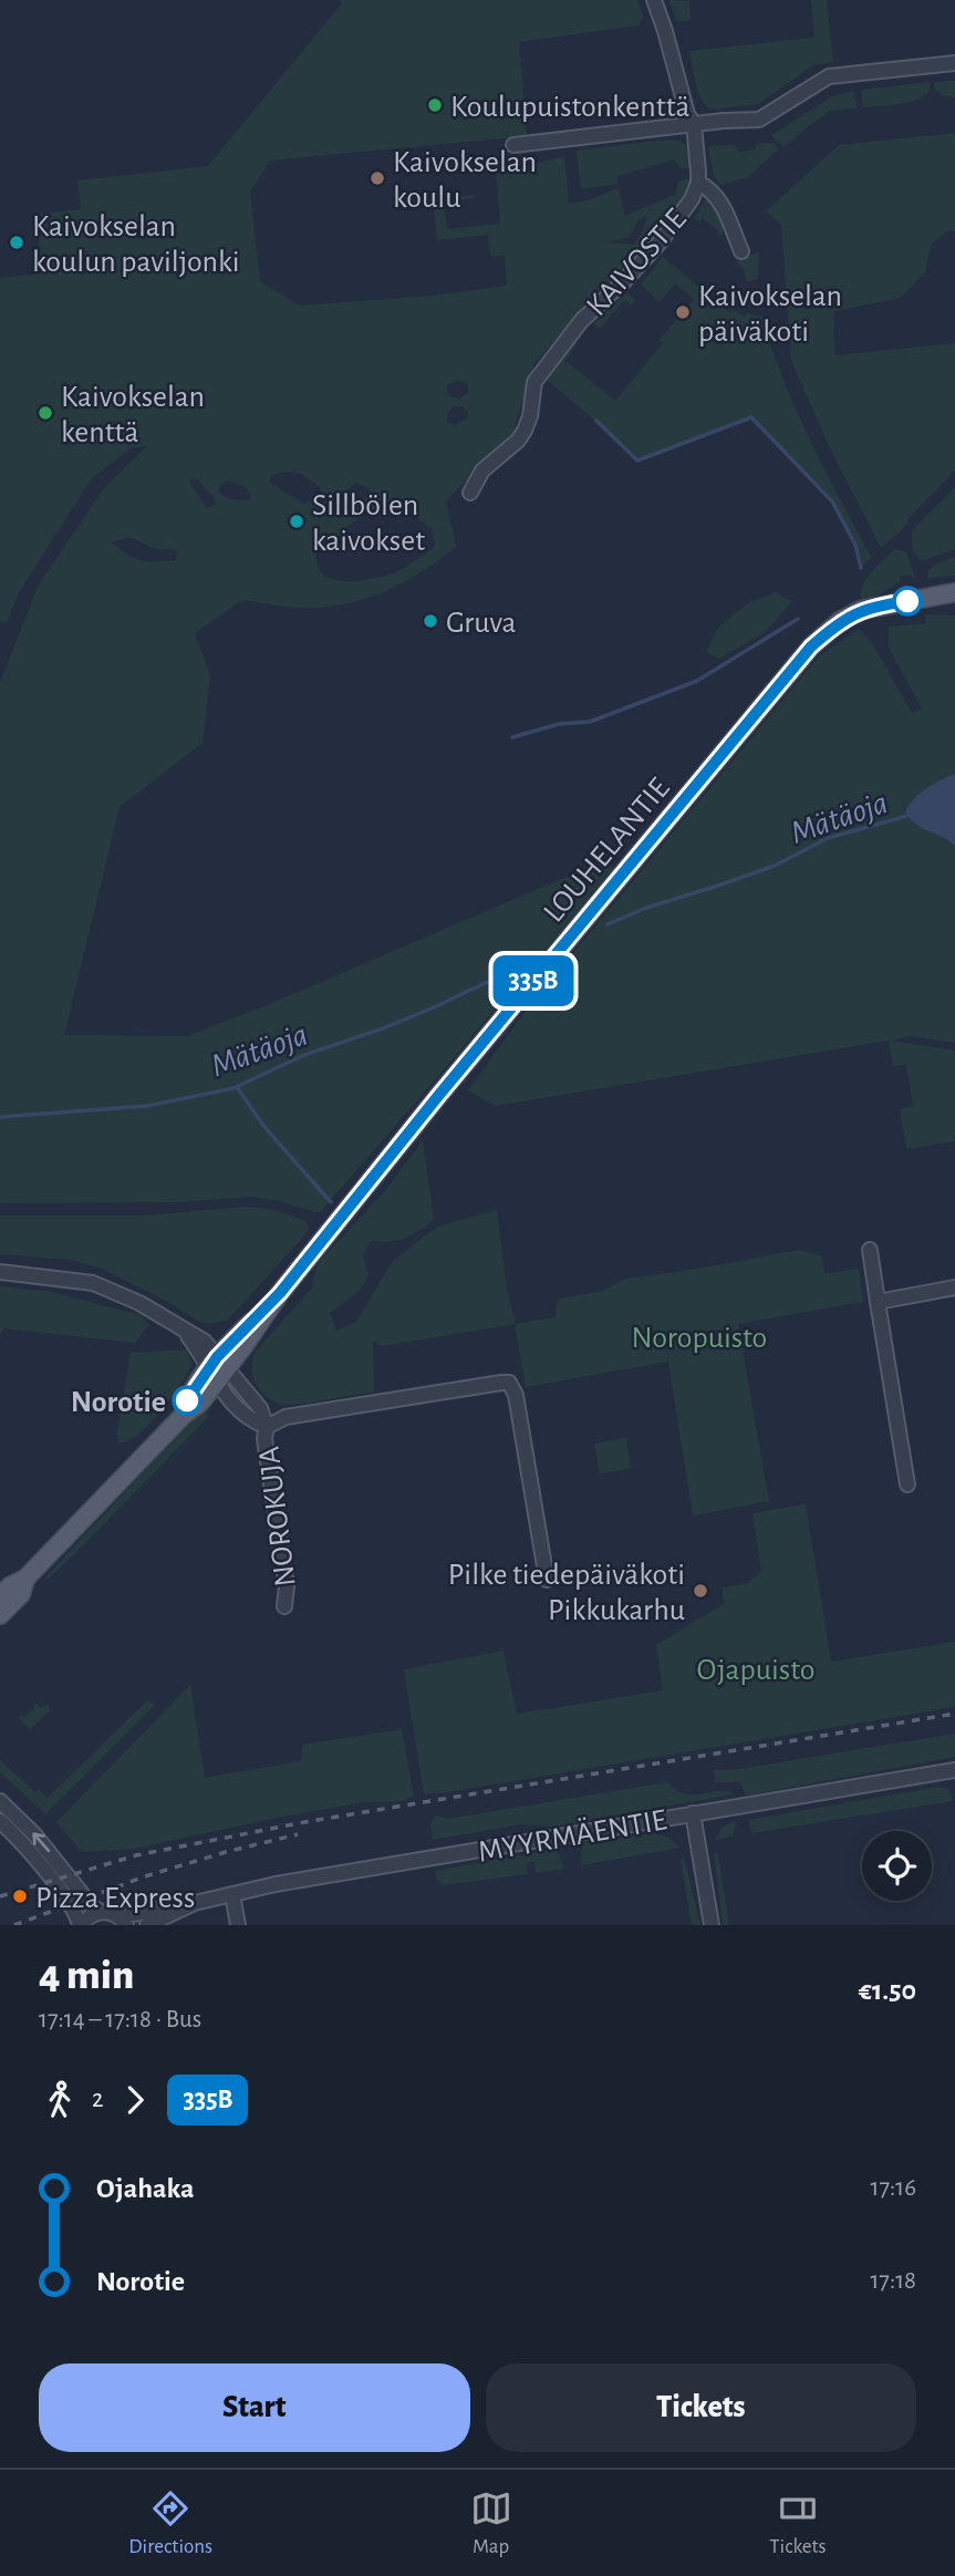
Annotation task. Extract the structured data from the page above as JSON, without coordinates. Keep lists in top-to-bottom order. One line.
{"streets":{"main road":["LOUHELANTIE"],"street":["KAIVOSTIE","NOROKUJA","MYYRMÄENTIE"]},"crossings":[["LOUHELANTIE","NOROKUJA"]],"water":["Mätäoja"],"parks":["Noropuisto","Ojapuisto"],"places":["Koulupuistonkenttä","Kaivokselan koulu","Kaivokselan koulun paviljonki","Kaivokselan päiväkoti","Kaivokselan kenttä","Sillbölen kaivokset","Gruva","Norotie","Pilke tiedepäiväkoti Pikkukarhu","Pizza Express"],"lines":["bus line 335B"],"page":{"on_map":"335B","heading":["4 min","17:14 – 17:18 · Bus","€1.50"],"legs":["2","335B"],"list":[{"name":"Ojahaka","value":"17:16"},{"name":"Norotie","value":"17:18"}],"buttons":["Start","Tickets"],"tabs":["Directions","Map","Tickets"]}}
